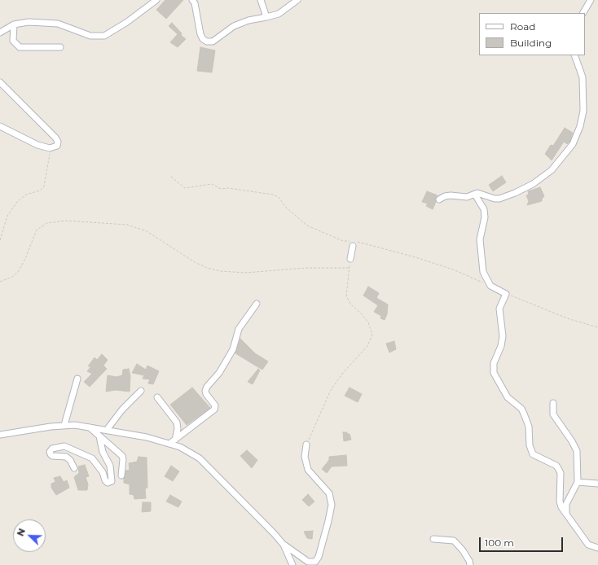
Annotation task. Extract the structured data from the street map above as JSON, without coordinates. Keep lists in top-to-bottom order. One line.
{"legend":["Road","Building"],"scale_bar":"100 m","north":"top left"}
